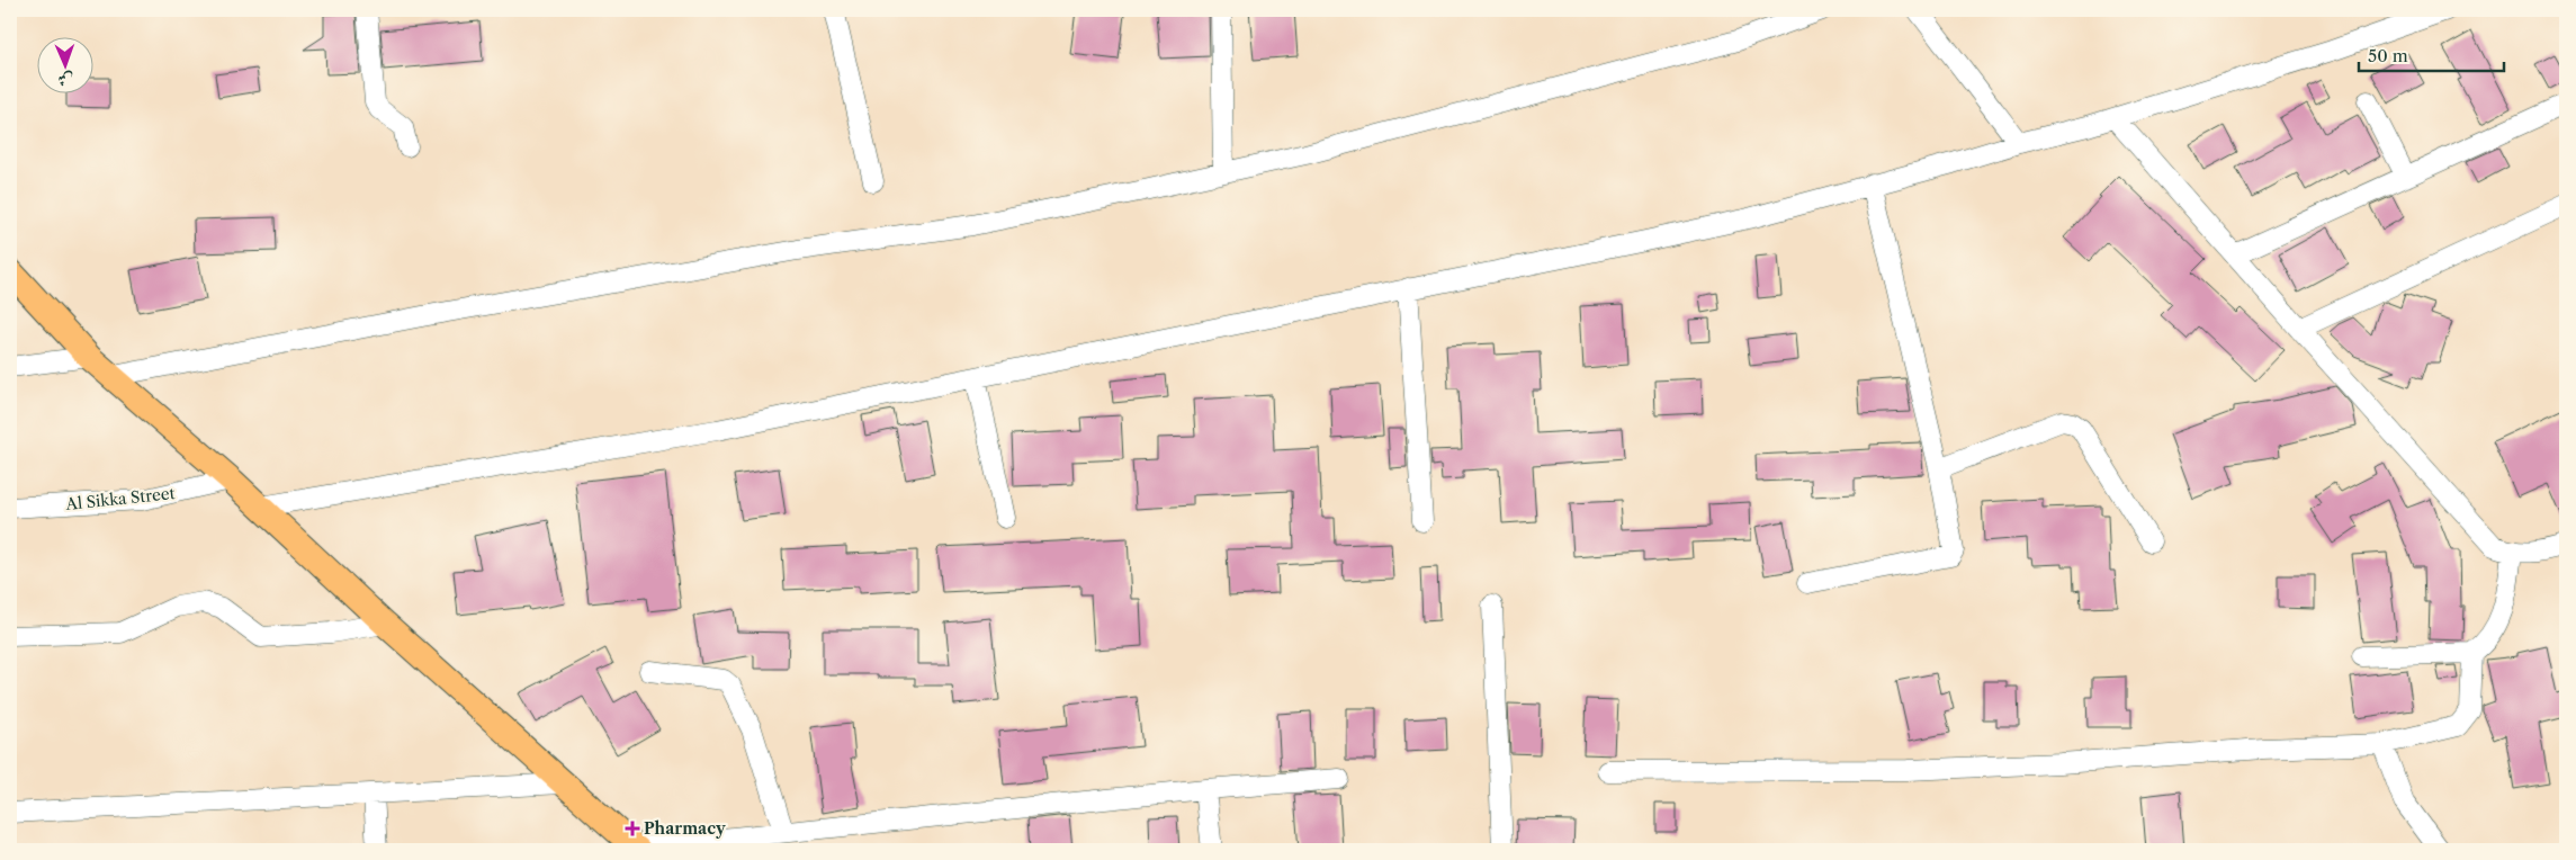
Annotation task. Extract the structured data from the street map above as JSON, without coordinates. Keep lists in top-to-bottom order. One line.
{"streets":{"street":["Al Sikka Street"]},"places":{"health":["Pharmacy"]},"scale_bar":"50 m","north":"bottom"}
